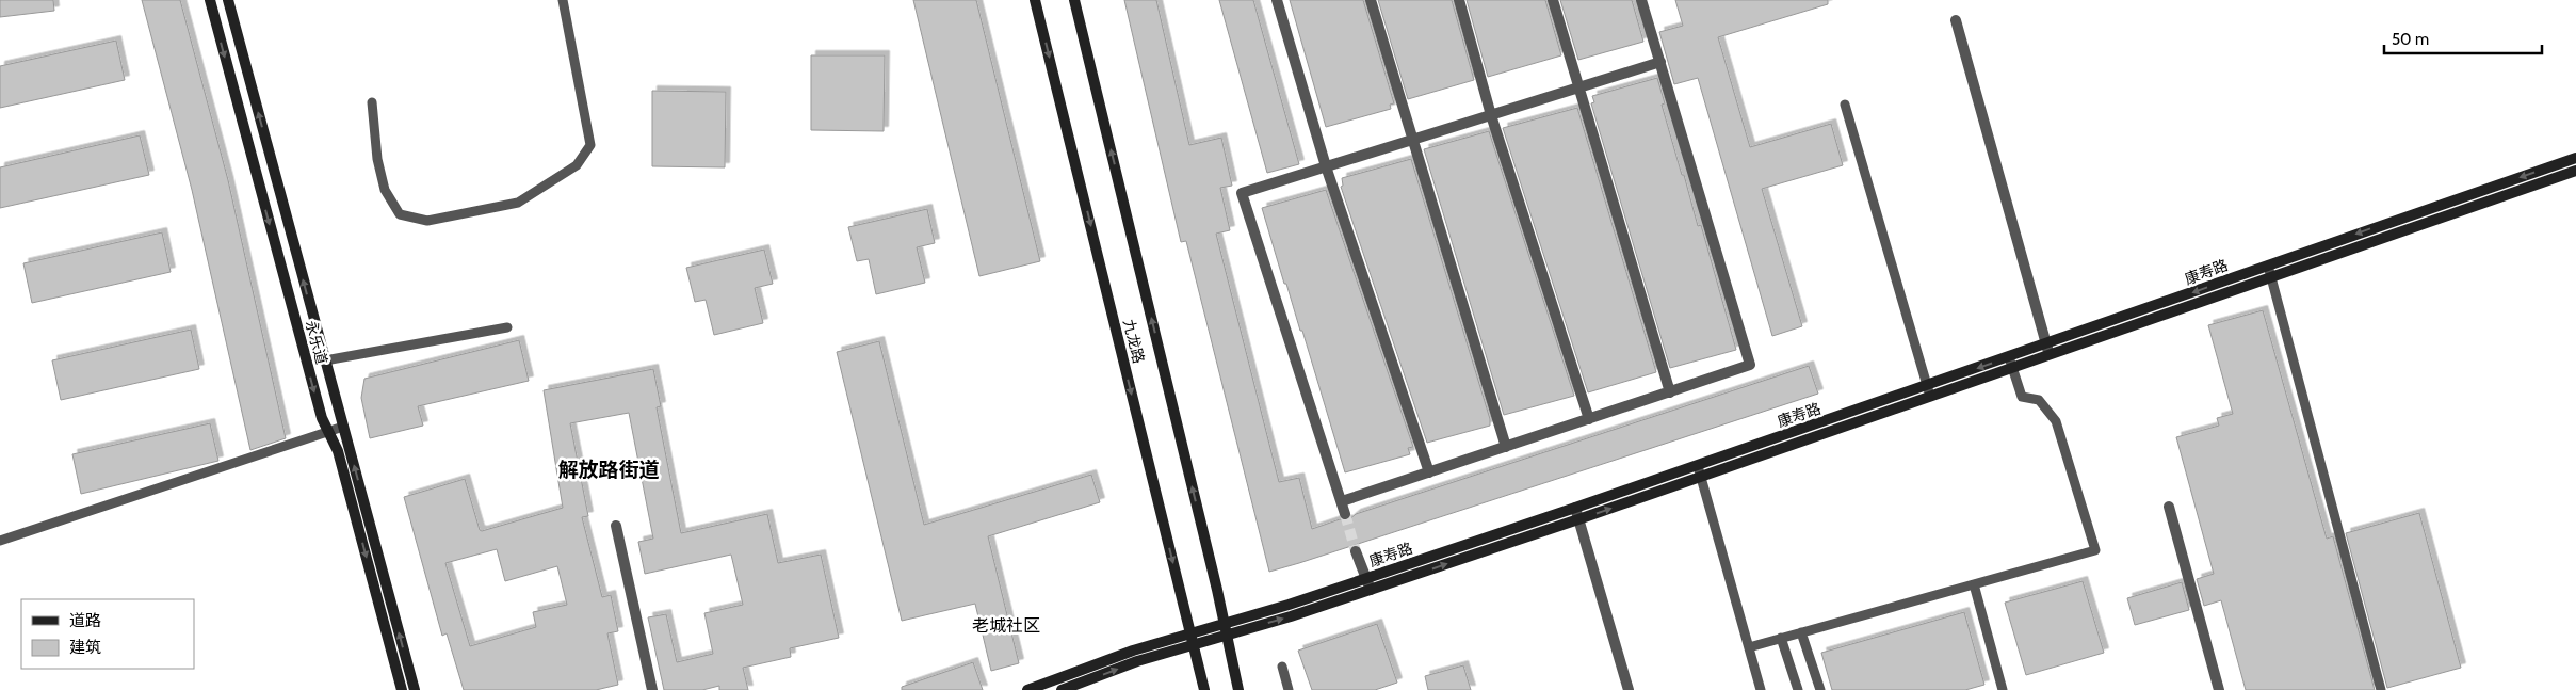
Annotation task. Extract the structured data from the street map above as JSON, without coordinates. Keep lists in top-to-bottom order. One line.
{"streets":{"street":["康寿路","九龙路","永乐道"]},"crossings":[["康寿路","九龙路"]],"districts":["解放路街道","老城社区"],"legend":["道路","建筑"],"scale_bar":"50 m"}
